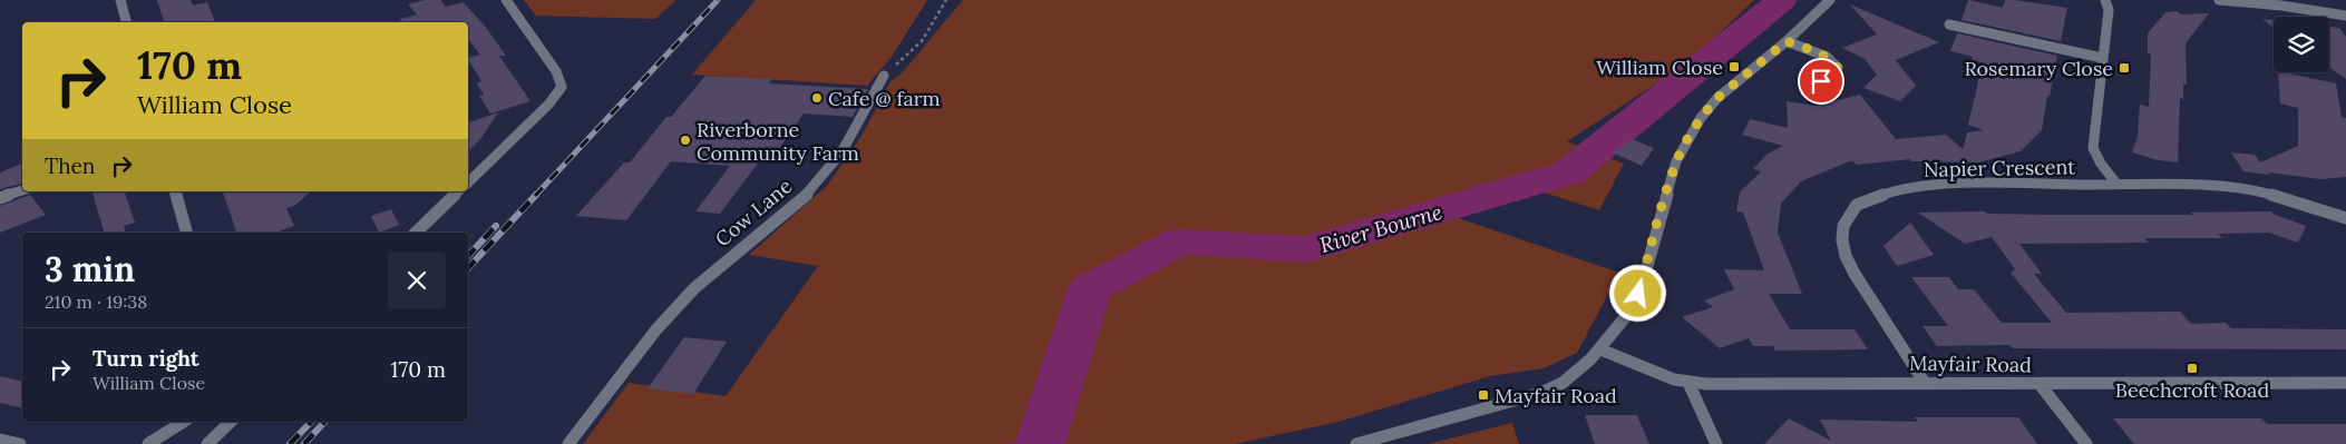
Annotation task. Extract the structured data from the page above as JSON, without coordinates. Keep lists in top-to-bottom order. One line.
{"streets":{"street":["Napier Crescent","Cow Lane","Mayfair Road"]},"crossings":[["Napier Crescent","Mayfair Road"]],"water":["River Bourne"],"places":{"transit":["William Close","Rosemary Close","Beechcroft Road","Mayfair Road"],"other":["Cafe @ farm","Riverborne Community Farm"]},"page":{"turn":["170 m","William Close"],"then":"Then","heading":["3 min","210 m · 19:38"],"list":[{"name":"Turn right","note":"William Close","value":"170 m"}]}}
